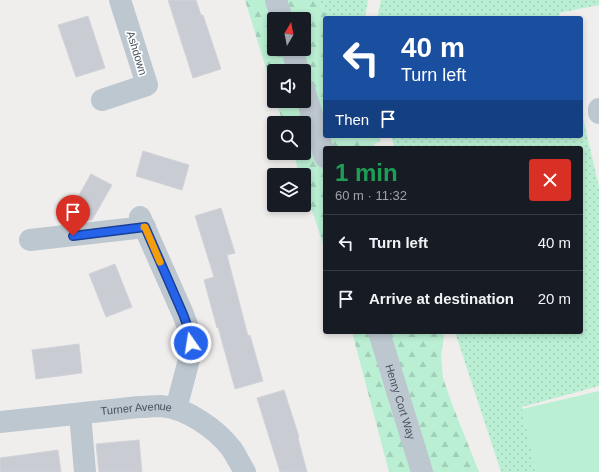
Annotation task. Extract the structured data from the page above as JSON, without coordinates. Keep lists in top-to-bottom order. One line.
{"streets":{"street":["Ashdown","Henry Cort Way","Turner Avenue"]},"north":"top","page":{"turn":["40 m","Turn left"],"then":"Then","heading":["1 min","60 m · 11:32"],"list":[{"name":"Turn left","value":"40 m"},{"name":"Arrive at destination","value":"20 m"}]}}
